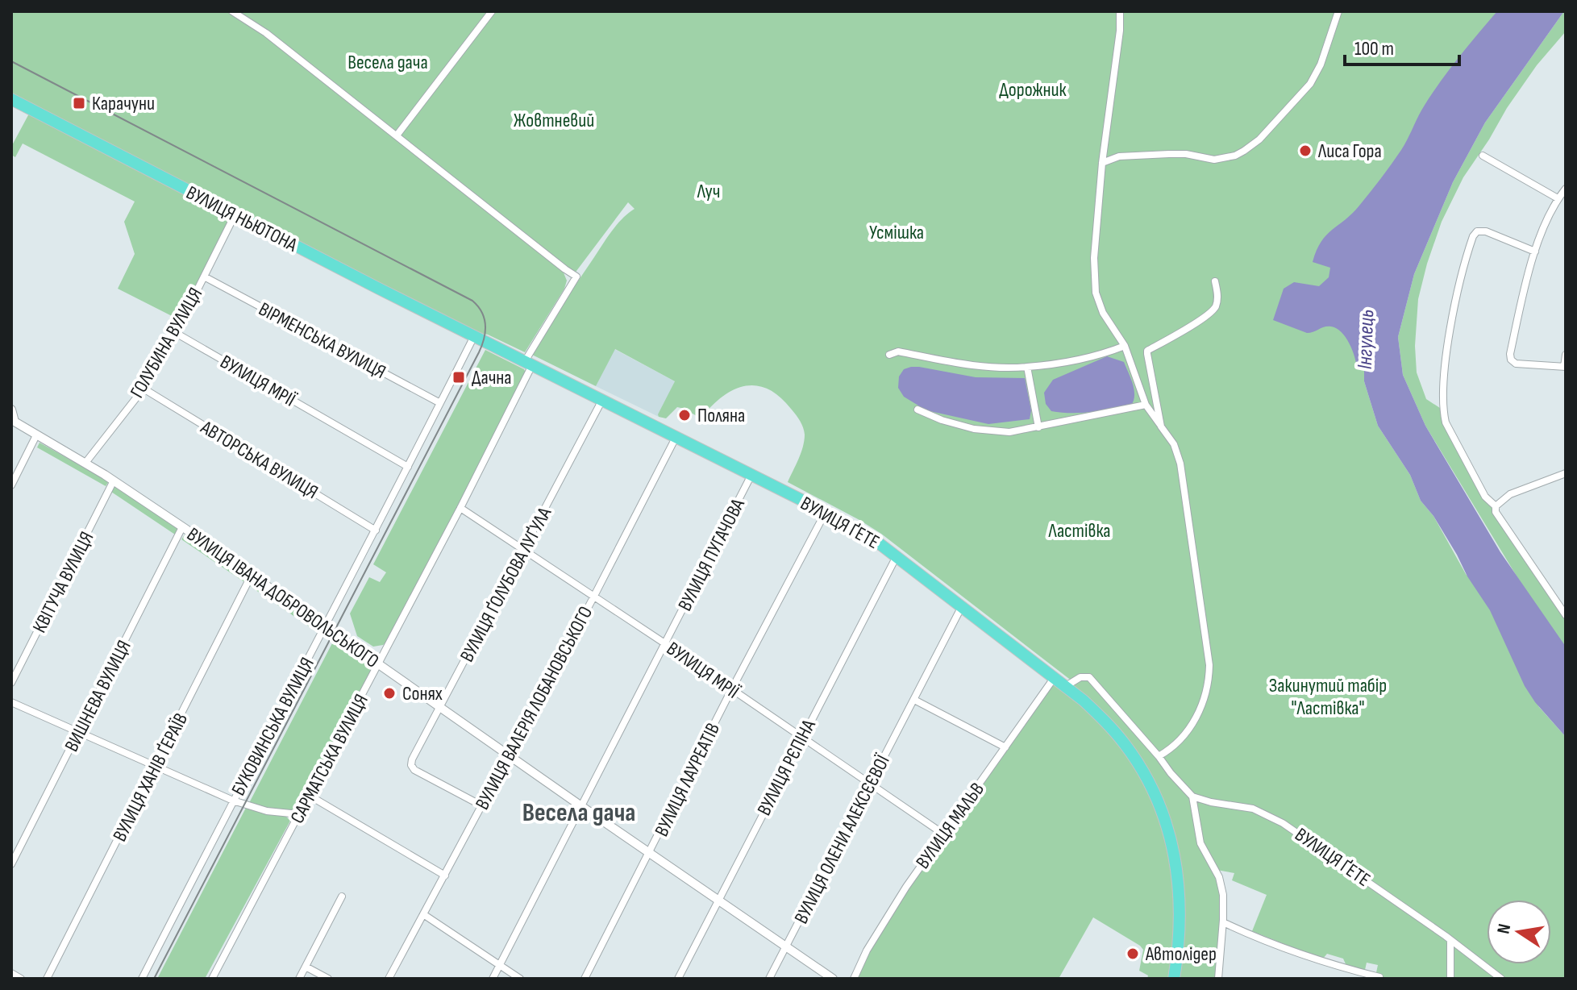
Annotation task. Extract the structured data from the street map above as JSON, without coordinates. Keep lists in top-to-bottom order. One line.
{"streets":{"main road":["ВУЛИЦЯ НЬЮТОНА","ВУЛИЦЯ ҐЕТЕ"],"street":["ВІРМЕНСЬКА ВУЛИЦЯ","ГОЛУБИНА ВУЛИЦЯ","ВУЛИЦЯ МРІЇ","АВТОРСЬКА ВУЛИЦЯ","ВУЛИЦЯ ПУГАЧОВА","КВІТУЧА ВУЛИЦЯ","ВУЛИЦЯ ҐОЛУБОВА ЛУҐУЛА","ВУЛИЦЯ ІВАНА ДОБРОВОЛЬСЬКОГО","ВИШНЕВА ВУЛИЦЯ","ВУЛИЦЯ ВАЛЕРІЯ ЛОБАНОВСЬКОГО","БУКОВИНСЬКА ВУЛИЦЯ","САРМАТСЬКА ВУЛИЦЯ","ВУЛИЦЯ РЄПІНА","ВУЛИЦЯ ХАНІВ ҐЕРАЇВ","ВУЛИЦЯ ЛАУРЕАТІВ","ВУЛИЦЯ МАЛЬВ","ВУЛИЦЯ ОЛЕНИ АЛЕКСЄЄВОЇ"]},"crossings":[["ВУЛИЦЯ НЬЮТОНА","ГОЛУБИНА ВУЛИЦЯ"],["ВУЛИЦЯ НЬЮТОНА","ВУЛИЦЯ ҐЕТЕ"],["ВУЛИЦЯ НЬЮТОНА","БУКОВИНСЬКА ВУЛИЦЯ"],["ВІРМЕНСЬКА ВУЛИЦЯ","ГОЛУБИНА ВУЛИЦЯ"],["ВІРМЕНСЬКА ВУЛИЦЯ","БУКОВИНСЬКА ВУЛИЦЯ"],["ГОЛУБИНА ВУЛИЦЯ","ВУЛИЦЯ МРІЇ"],["ГОЛУБИНА ВУЛИЦЯ","АВТОРСЬКА ВУЛИЦЯ"],["ГОЛУБИНА ВУЛИЦЯ","ВУЛИЦЯ ІВАНА ДОБРОВОЛЬСЬКОГО"],["ВУЛИЦЯ МРІЇ","ВУЛИЦЯ ПУГАЧОВА"],["ВУЛИЦЯ МРІЇ","ВУЛИЦЯ ҐОЛУБОВА ЛУҐУЛА"],["ВУЛИЦЯ МРІЇ","ВУЛИЦЯ ВАЛЕРІЯ ЛОБАНОВСЬКОГО"],["ВУЛИЦЯ МРІЇ","БУКОВИНСЬКА ВУЛИЦЯ"],["ВУЛИЦЯ МРІЇ","САРМАТСЬКА ВУЛИЦЯ"],["ВУЛИЦЯ МРІЇ","ВУЛИЦЯ РЄПІНА"],["ВУЛИЦЯ МРІЇ","ВУЛИЦЯ ЛАУРЕАТІВ"],["ВУЛИЦЯ МРІЇ","ВУЛИЦЯ МАЛЬВ"],["ВУЛИЦЯ МРІЇ","ВУЛИЦЯ ОЛЕНИ АЛЕКСЄЄВОЇ"],["АВТОРСЬКА ВУЛИЦЯ","БУКОВИНСЬКА ВУЛИЦЯ"],["ВУЛИЦЯ ҐЕТЕ","ВУЛИЦЯ ПУГАЧОВА"],["ВУЛИЦЯ ҐЕТЕ","ВУЛИЦЯ ҐОЛУБОВА ЛУҐУЛА"],["ВУЛИЦЯ ҐЕТЕ","ВУЛИЦЯ ВАЛЕРІЯ ЛОБАНОВСЬКОГО"],["ВУЛИЦЯ ҐЕТЕ","БУКОВИНСЬКА ВУЛИЦЯ"],["ВУЛИЦЯ ҐЕТЕ","САРМАТСЬКА ВУЛИЦЯ"],["ВУЛИЦЯ ҐЕТЕ","ВУЛИЦЯ РЄПІНА"],["ВУЛИЦЯ ҐЕТЕ","ВУЛИЦЯ ЛАУРЕАТІВ"],["ВУЛИЦЯ ҐЕТЕ","ВУЛИЦЯ МАЛЬВ"],["ВУЛИЦЯ ҐЕТЕ","ВУЛИЦЯ ОЛЕНИ АЛЕКСЄЄВОЇ"],["ВУЛИЦЯ ПУГАЧОВА","ВУЛИЦЯ ІВАНА ДОБРОВОЛЬСЬКОГО"],["КВІТУЧА ВУЛИЦЯ","ВУЛИЦЯ ІВАНА ДОБРОВОЛЬСЬКОГО"],["ВУЛИЦЯ ҐОЛУБОВА ЛУҐУЛА","ВУЛИЦЯ ІВАНА ДОБРОВОЛЬСЬКОГО"],["ВУЛИЦЯ ҐОЛУБОВА ЛУҐУЛА","ВУЛИЦЯ ВАЛЕРІЯ ЛОБАНОВСЬКОГО"],["ВУЛИЦЯ ІВАНА ДОБРОВОЛЬСЬКОГО","ВИШНЕВА ВУЛИЦЯ"],["ВУЛИЦЯ ІВАНА ДОБРОВОЛЬСЬКОГО","ВУЛИЦЯ ВАЛЕРІЯ ЛОБАНОВСЬКОГО"],["ВУЛИЦЯ ІВАНА ДОБРОВОЛЬСЬКОГО","БУКОВИНСЬКА ВУЛИЦЯ"],["ВУЛИЦЯ ІВАНА ДОБРОВОЛЬСЬКОГО","САРМАТСЬКА ВУЛИЦЯ"],["ВУЛИЦЯ ІВАНА ДОБРОВОЛЬСЬКОГО","ВУЛИЦЯ РЄПІНА"],["ВУЛИЦЯ ІВАНА ДОБРОВОЛЬСЬКОГО","ВУЛИЦЯ ХАНІВ ҐЕРАЇВ"],["ВУЛИЦЯ ІВАНА ДОБРОВОЛЬСЬКОГО","ВУЛИЦЯ ЛАУРЕАТІВ"],["ВУЛИЦЯ ІВАНА ДОБРОВОЛЬСЬКОГО","ВУЛИЦЯ ОЛЕНИ АЛЕКСЄЄВОЇ"]],"districts":["Весела дача"],"water":["Інгулець"],"parks":["Весела дача","Дорожник","Жовтневий","Луч","Усмішка","Ластівка","Закинутий табір \"Ластівка\""],"places":{"transit":["Карачуни","Дачна"],"other":["Лиса Гора","Поляна","Сонях","Автолідер"]},"scale_bar":"100 m","north":"left"}
